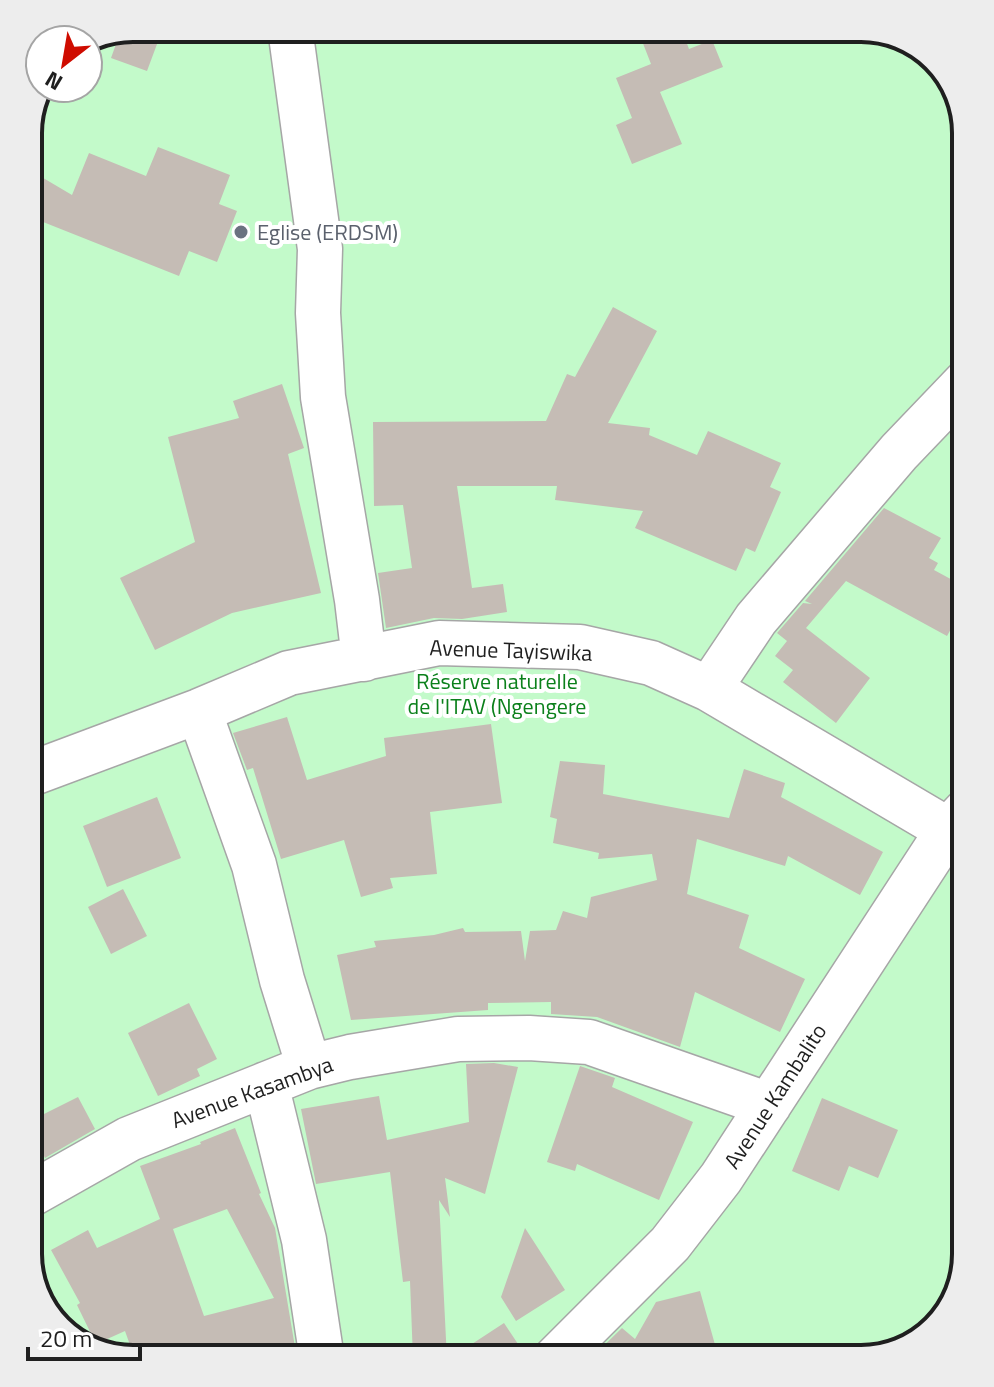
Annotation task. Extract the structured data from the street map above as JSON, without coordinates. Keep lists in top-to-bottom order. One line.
{"streets":{"street":["Avenue Tayiswika","Avenue Kasambya","Avenue Kambalito"]},"crossings":[["Avenue Kasambya","Avenue Kambalito"]],"parks":["Réserve naturelle de l'ITAV (Ngengere"],"places":["Eglise (ERDSM)"],"scale_bar":"20 m","north":"bottom left"}
